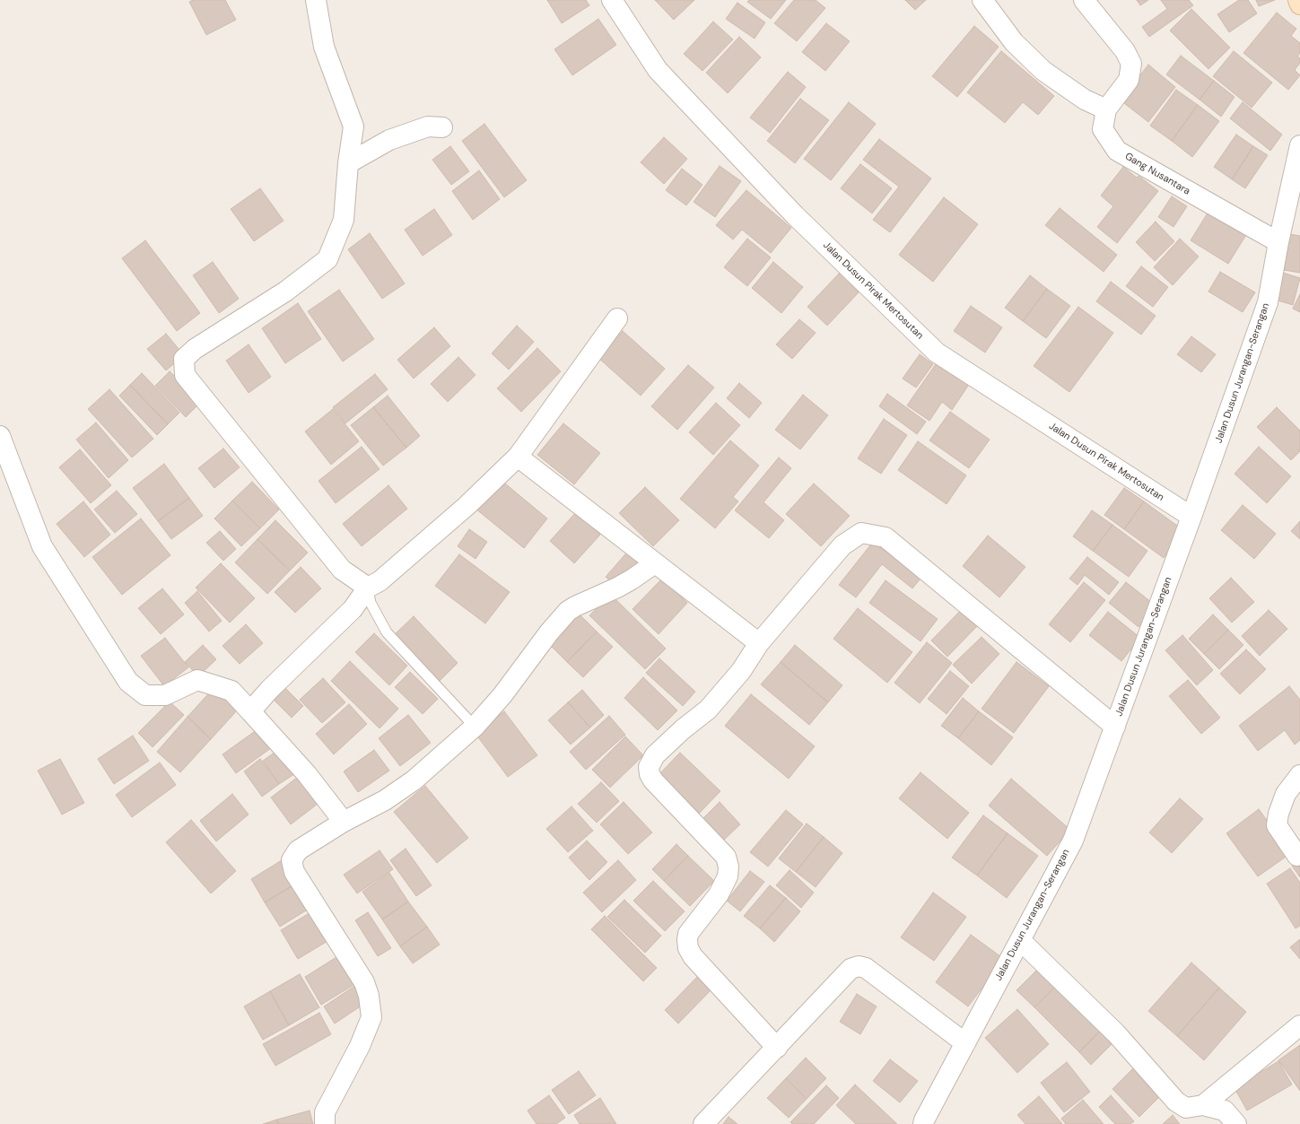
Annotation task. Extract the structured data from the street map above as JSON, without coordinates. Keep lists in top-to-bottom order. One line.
{"streets":{"street":["Gang Nusantara","Jalan Dusun Pirak Mertosutan","Jalan Dusun Jurangan-Serangan"]},"crossings":[["Gang Nusantara","Jalan Dusun Jurangan-Serangan"],["Jalan Dusun Pirak Mertosutan","Jalan Dusun Jurangan-Serangan"]]}
